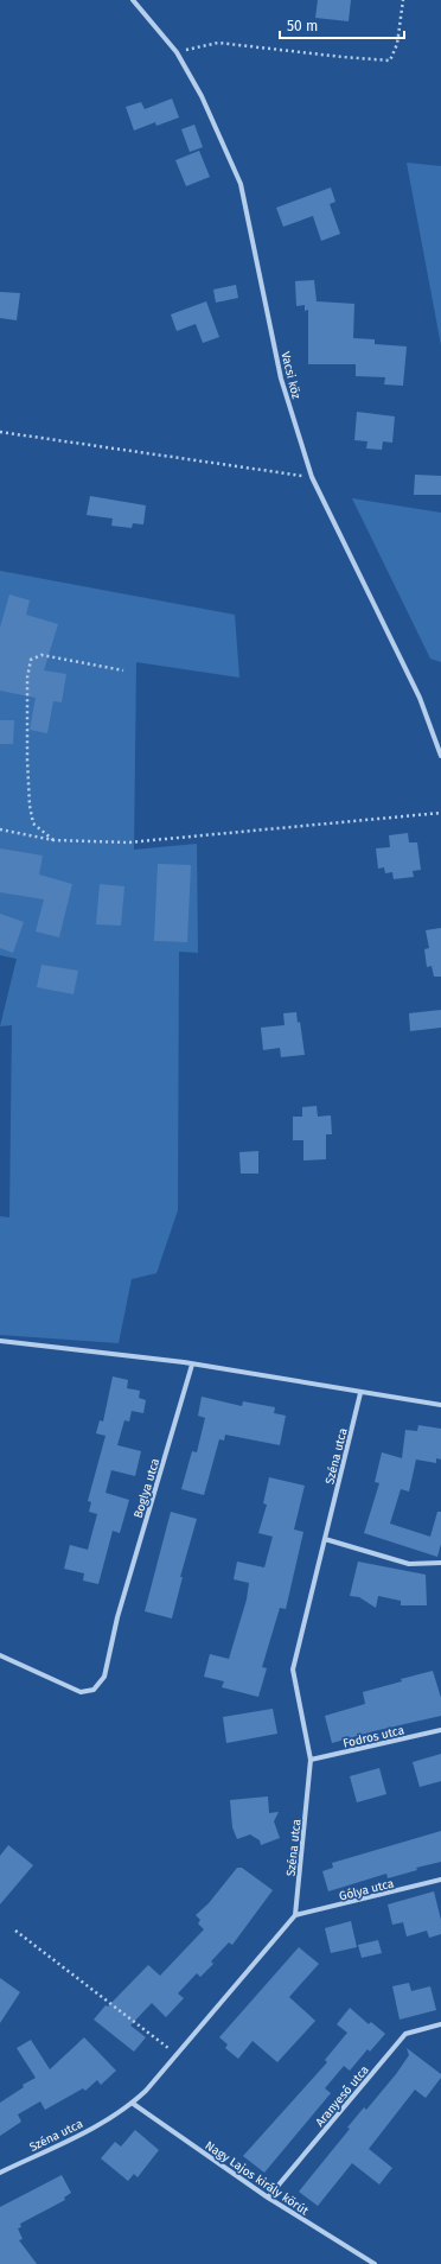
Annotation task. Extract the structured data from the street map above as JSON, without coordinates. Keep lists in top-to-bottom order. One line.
{"streets":{"street":["Vacsi köz","Széna utca","Boglya utca","Fodros utca","Gólya utca","Aranyeső utca","Nagy Lajos király körút"]},"crossings":[["Széna utca","Fodros utca"],["Széna utca","Gólya utca"],["Széna utca","Nagy Lajos király körút"],["Aranyeső utca","Nagy Lajos király körút"]],"scale_bar":"50 m"}
